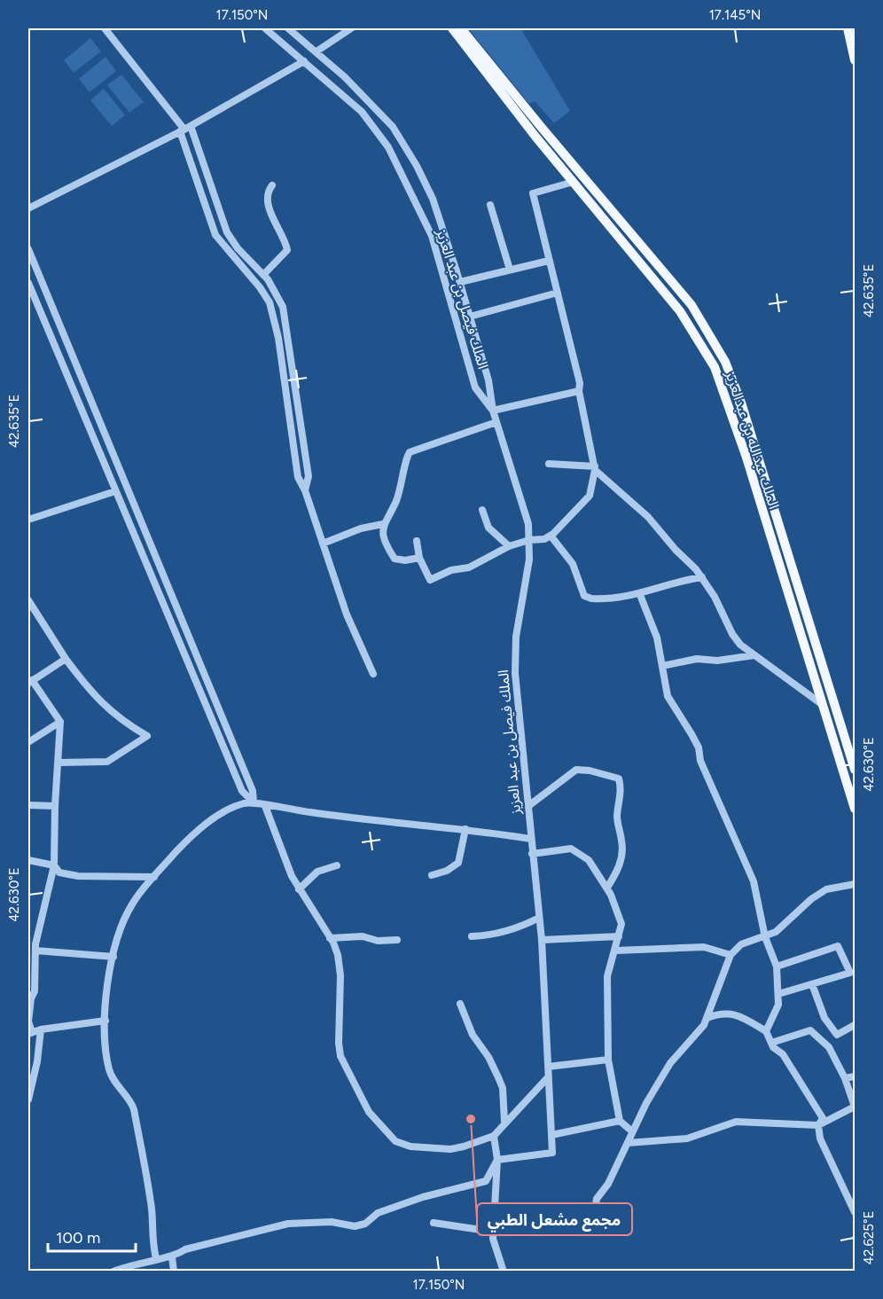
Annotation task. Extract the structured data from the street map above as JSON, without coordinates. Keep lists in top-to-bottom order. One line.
{"streets":{"main road":["الملك عبدالله بن عبدالعزيز"],"street":["الملك فيصل بن عبد العزيز"]},"places":["مجمع مشعل الطبي"],"scale_bar":"100 m","coordinates":["17.150°N","17.145°N","42.635°E","42.630°E","42.625°E"]}
